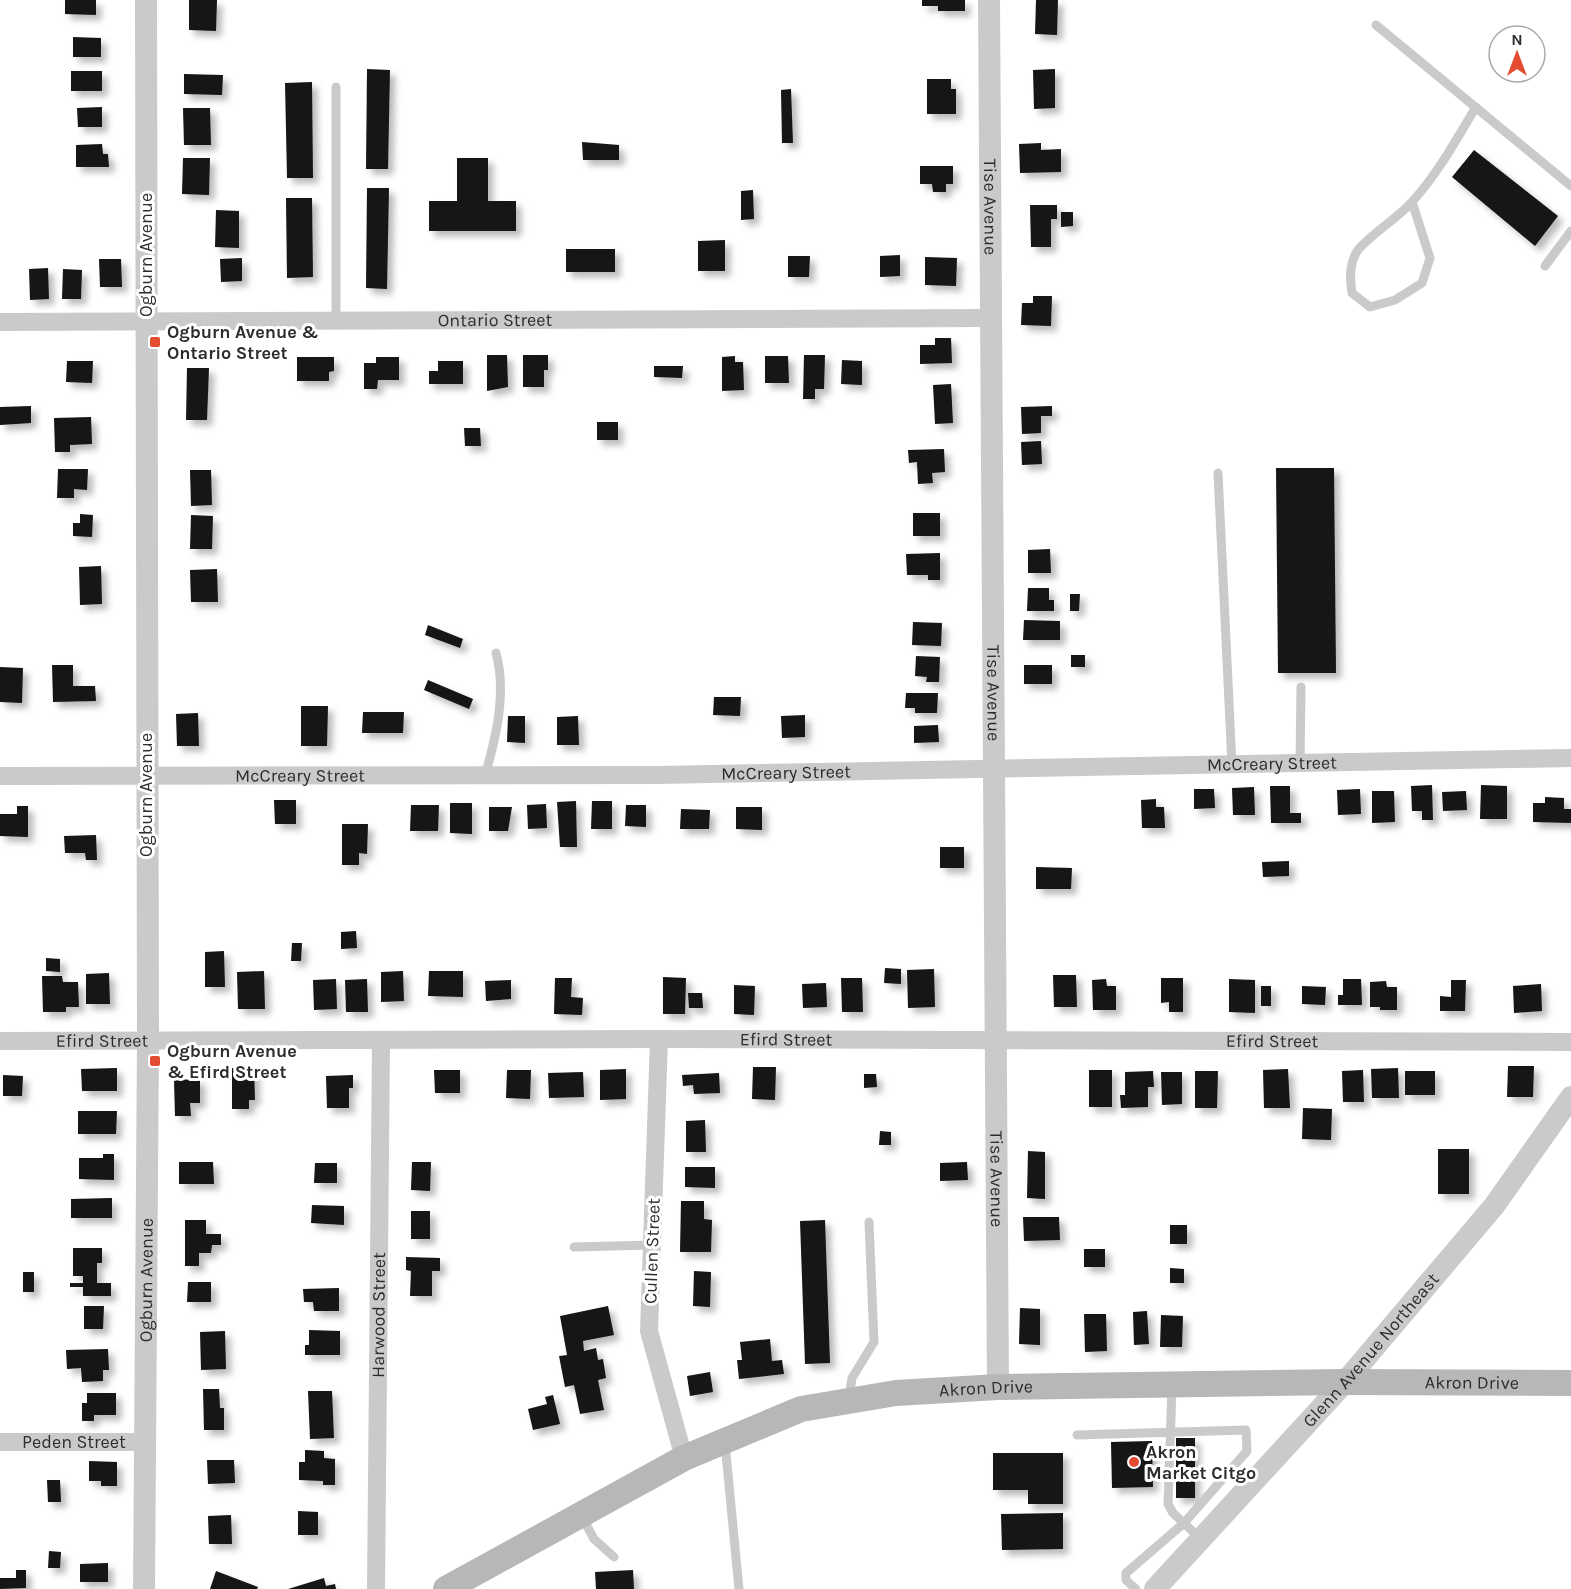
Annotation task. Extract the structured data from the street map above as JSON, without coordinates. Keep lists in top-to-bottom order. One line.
{"streets":{"main road":["Akron Drive"],"street":["Tise Avenue","Ogburn Avenue","Ontario Street","McCreary Street","Efird Street","Cullen Street","Harwood Street","Glenn Avenue Northeast","Peden Street"]},"crossings":[["Tise Avenue","Ontario Street"],["Tise Avenue","McCreary Street"],["Tise Avenue","Efird Street"],["Tise Avenue","Akron Drive"],["Ogburn Avenue","Ontario Street"],["Ogburn Avenue","McCreary Street"],["Ogburn Avenue","Efird Street"],["Ogburn Avenue","Peden Street"],["Efird Street","Cullen Street"],["Efird Street","Harwood Street"],["Cullen Street","Akron Drive"],["Glenn Avenue Northeast","Akron Drive"]],"places":{"transit":["Ogburn Avenue & Ontario Street","Ogburn Avenue & Efird Street"],"other":["Akron Market Citgo"]},"north":"top"}
